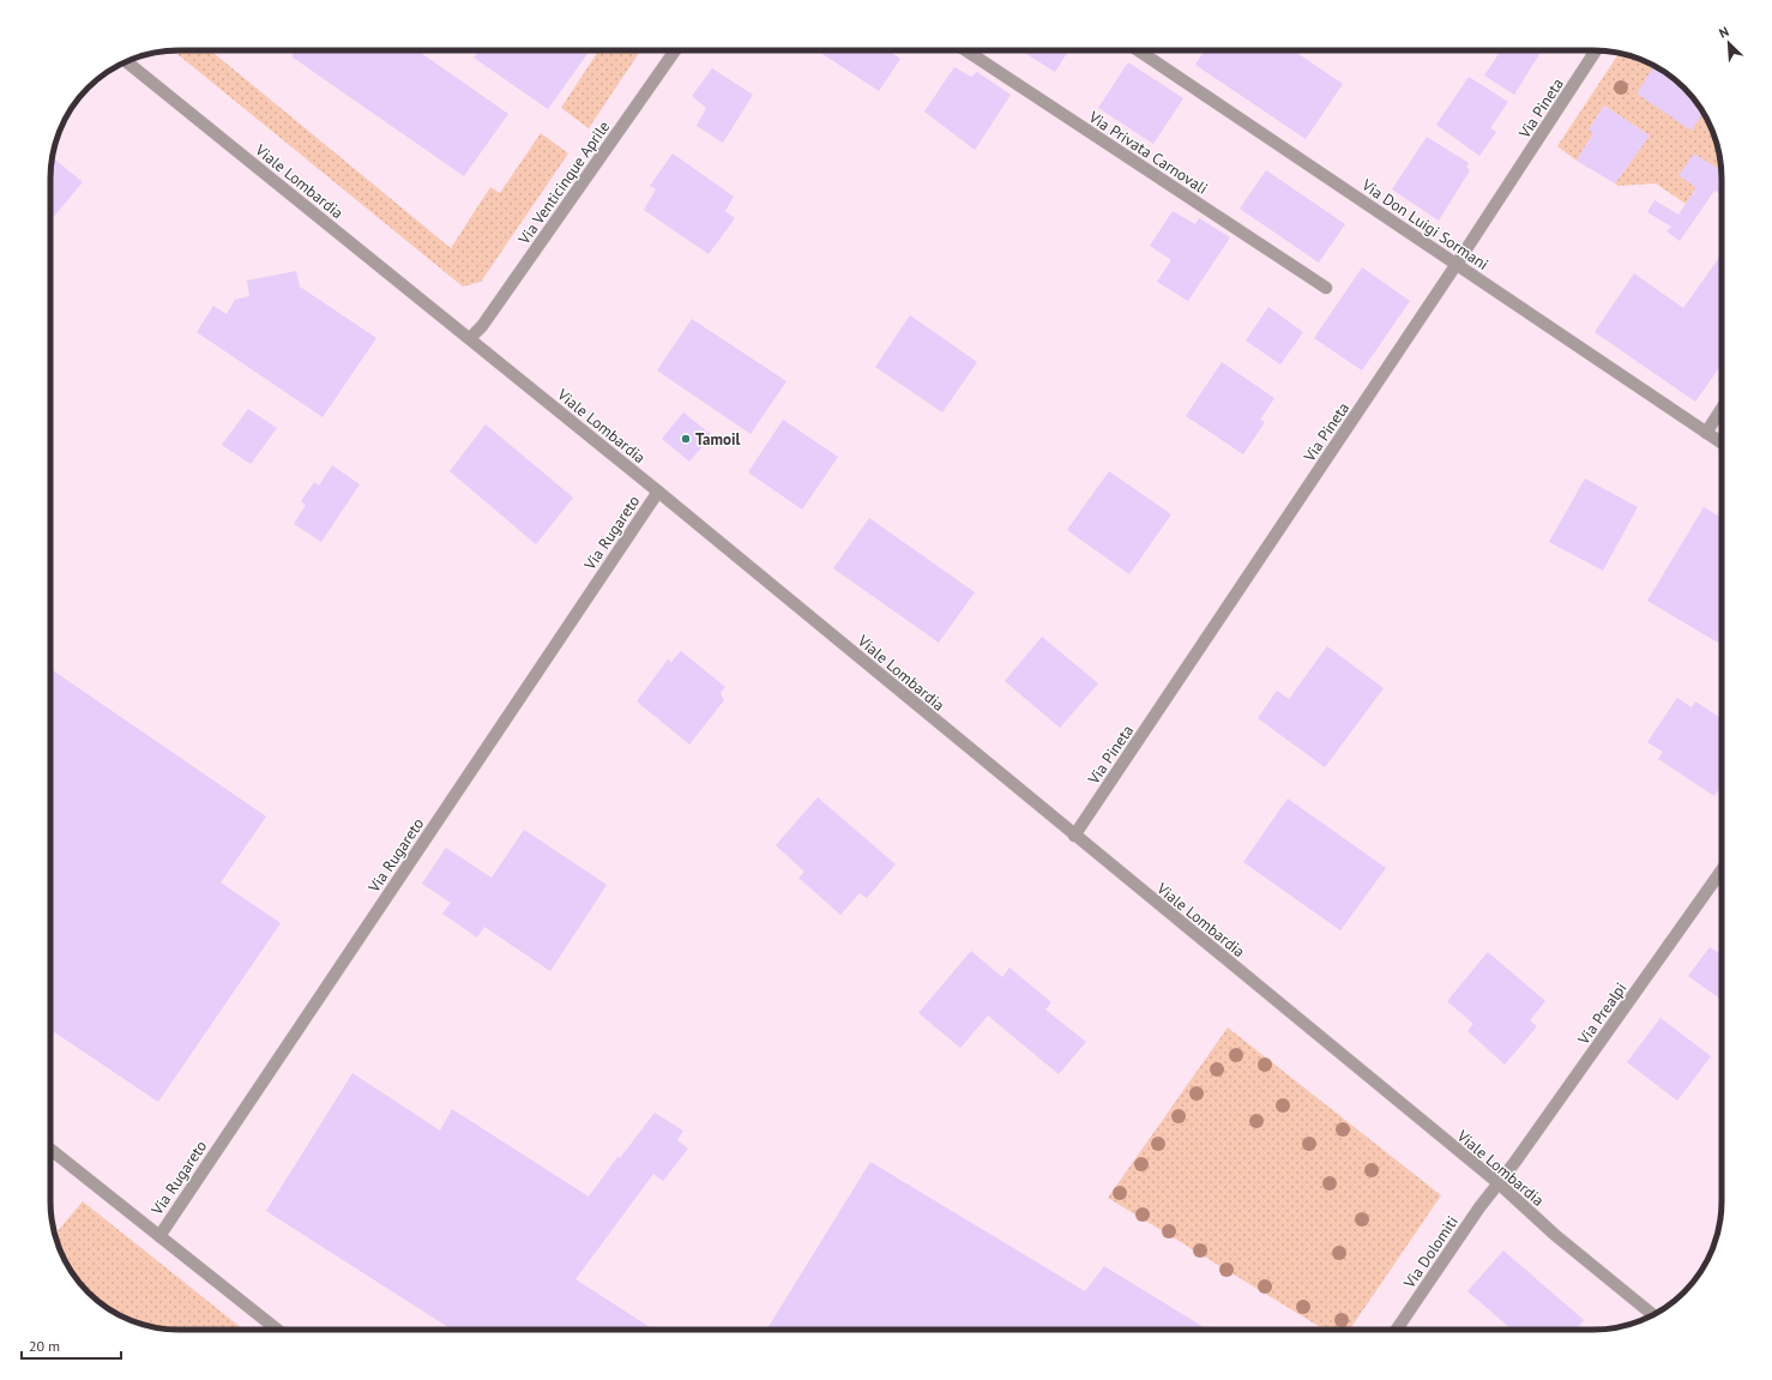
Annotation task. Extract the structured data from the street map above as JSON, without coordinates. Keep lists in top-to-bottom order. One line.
{"streets":{"street":["Via Pineta","Via Privata Carnovali","Viale Lombardia","Via Venticinque Aprile","Via Don Luigi Sormani","Via Rugareto","Via Prealpi","Via Dolomiti"]},"crossings":[["Via Pineta","Viale Lombardia"],["Via Pineta","Via Don Luigi Sormani"],["Viale Lombardia","Via Venticinque Aprile"],["Viale Lombardia","Via Rugareto"],["Viale Lombardia","Via Prealpi"],["Viale Lombardia","Via Dolomiti"],["Via Prealpi","Via Dolomiti"]],"places":["Tamoil"],"scale_bar":"20 m","north":"top left"}
